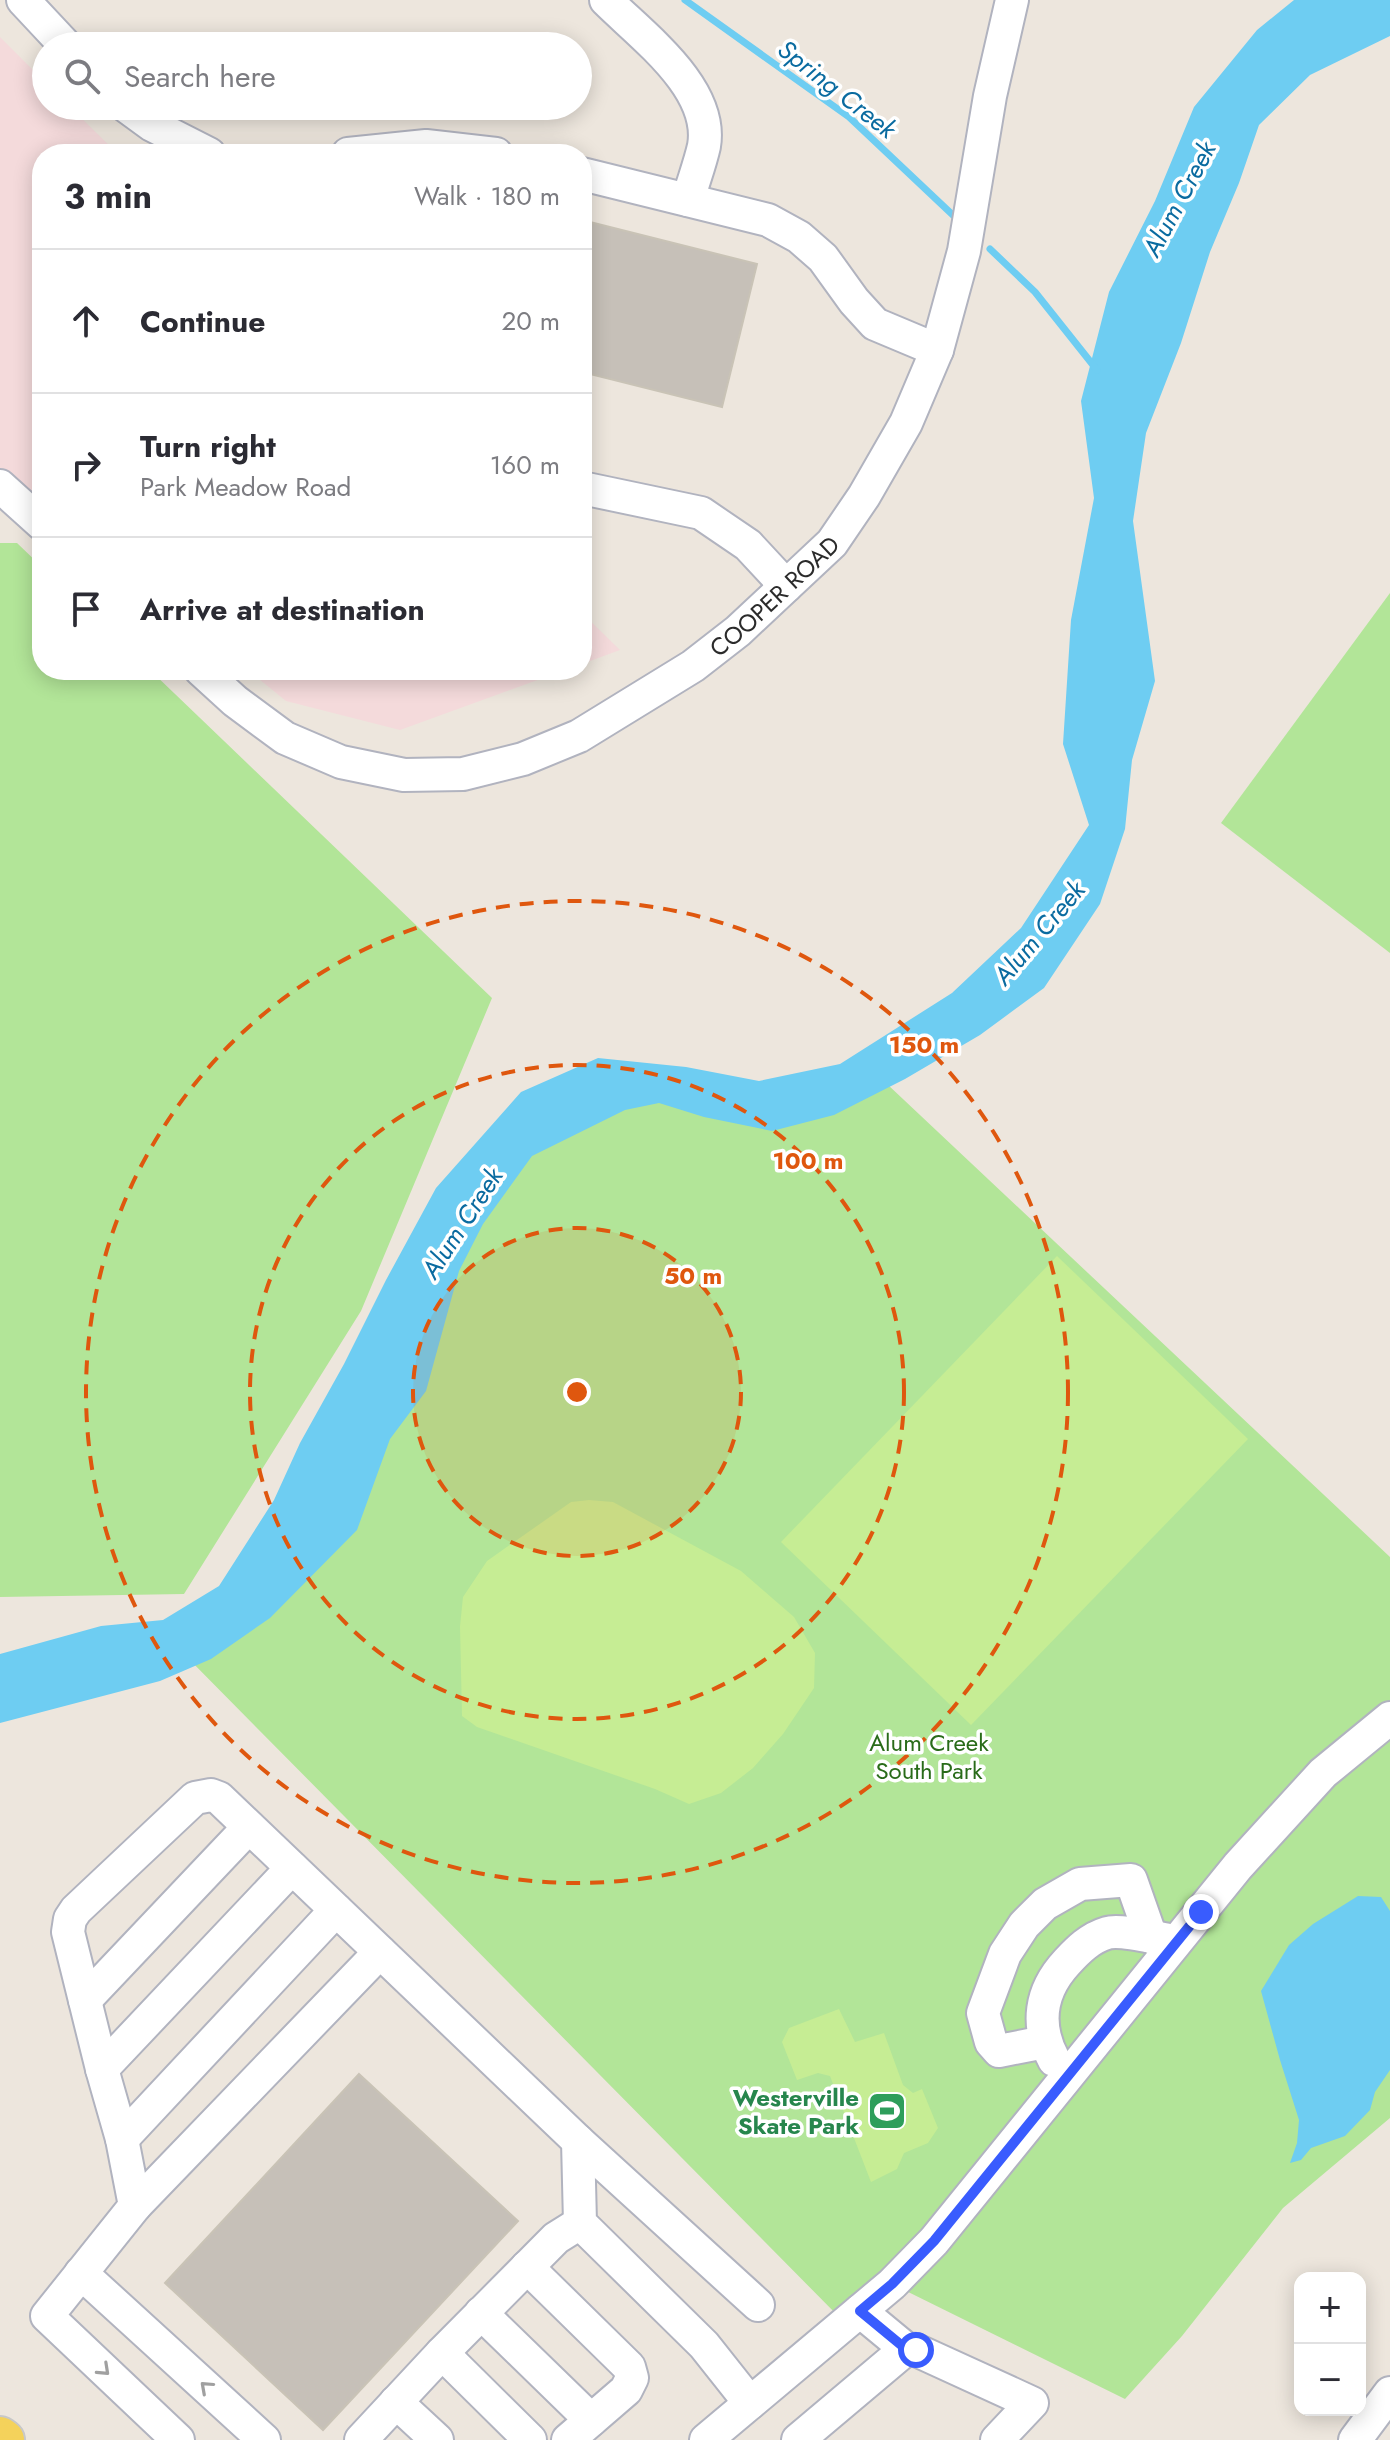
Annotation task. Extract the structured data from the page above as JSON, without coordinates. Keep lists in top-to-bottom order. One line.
{"streets":{"street":["COOPER ROAD"]},"water":["Spring Creek","Alum Creek"],"parks":["Alum Creek South Park"],"places":{"sports":["Westerville Skate Park"]},"page":{"search":"Search here","heading":["3 min","Walk · 180 m"],"list":[["Continue","20 m"],["Turn right","Park Meadow Road","160 m"],"Arrive at destination"],"map_buttons":["+","−"]},"rings":["150 m","100 m","50 m"]}
